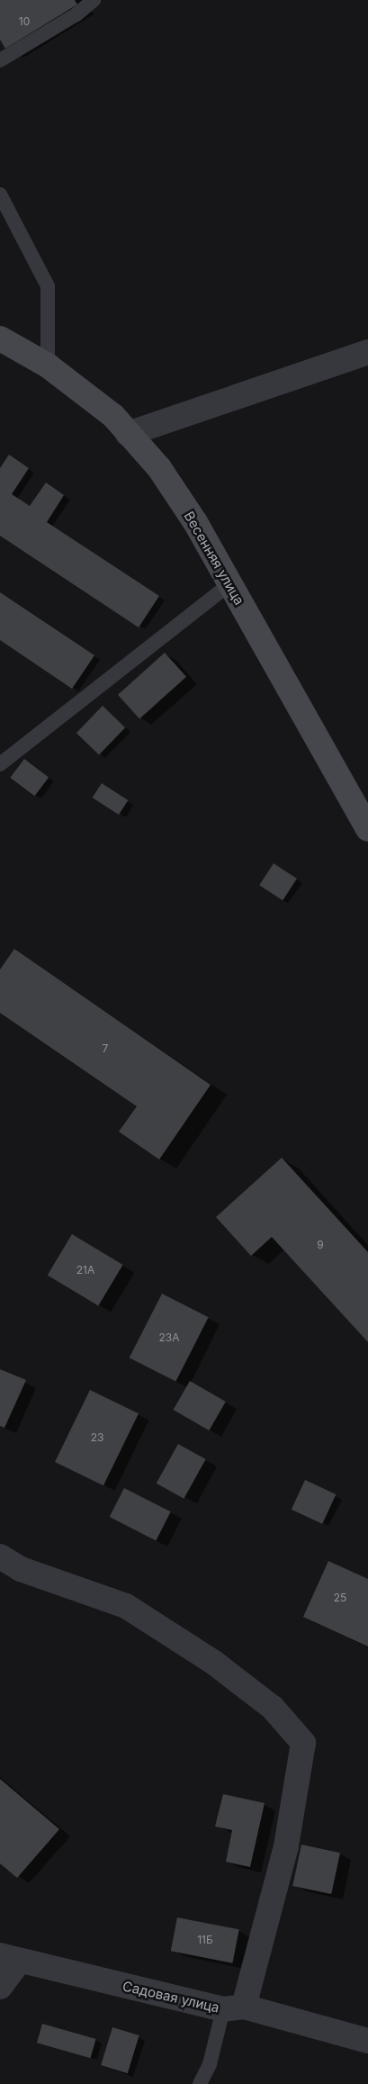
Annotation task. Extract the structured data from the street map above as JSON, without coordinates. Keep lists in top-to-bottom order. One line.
{"streets":{"street":["Весенняя улица","Садовая улица"]},"house_numbers":["10","7","9","21А","23А","23","25","11Б"]}
